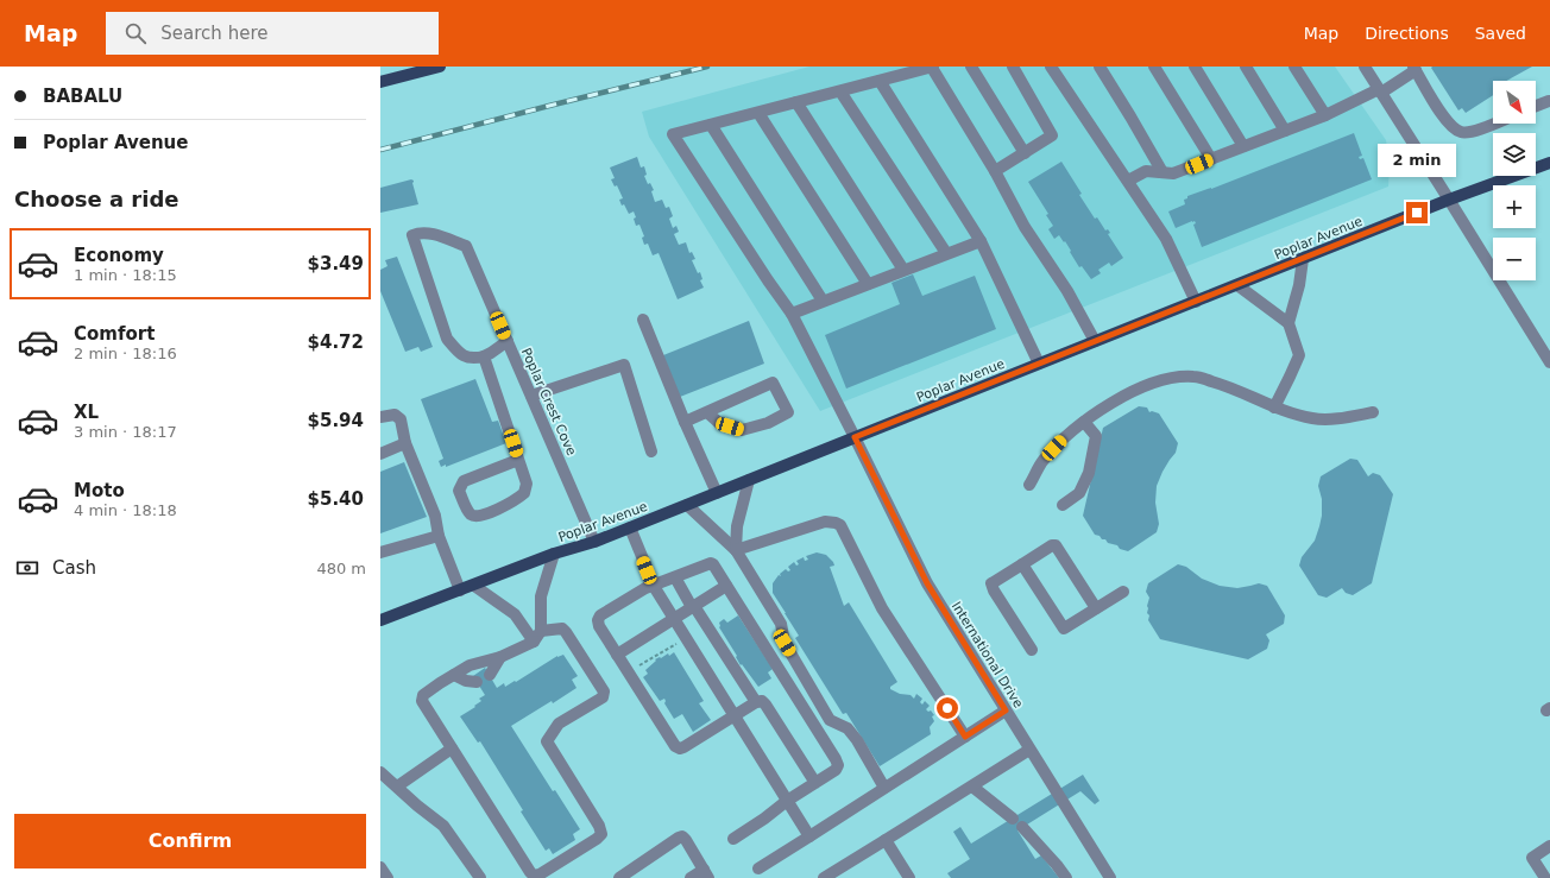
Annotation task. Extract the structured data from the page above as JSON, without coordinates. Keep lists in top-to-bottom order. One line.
{"streets":{"main road":["Poplar Avenue"],"street":["Poplar Crest Cove","International Drive"]},"crossings":[["Poplar Avenue","Poplar Crest Cove"],["Poplar Avenue","International Drive"]],"north":"bottom right","page":{"header":"Map","search":"Search here","nav":["Map","Directions","Saved"],"banner":["BABALU","Poplar Avenue"],"map_buttons":["+","−"],"bubble":"2 min","heading":"Choose a ride","list":[{"name":"Economy","note":"1 min · 18:15","value":"$3.49"},{"name":"Comfort","note":"2 min · 18:16","value":"$4.72"},{"name":"XL","note":"3 min · 18:17","value":"$5.94"},{"name":"Moto","note":"4 min · 18:18","value":"$5.40"}],"pay":["Cash","480 m"],"buttons":"Confirm"}}
